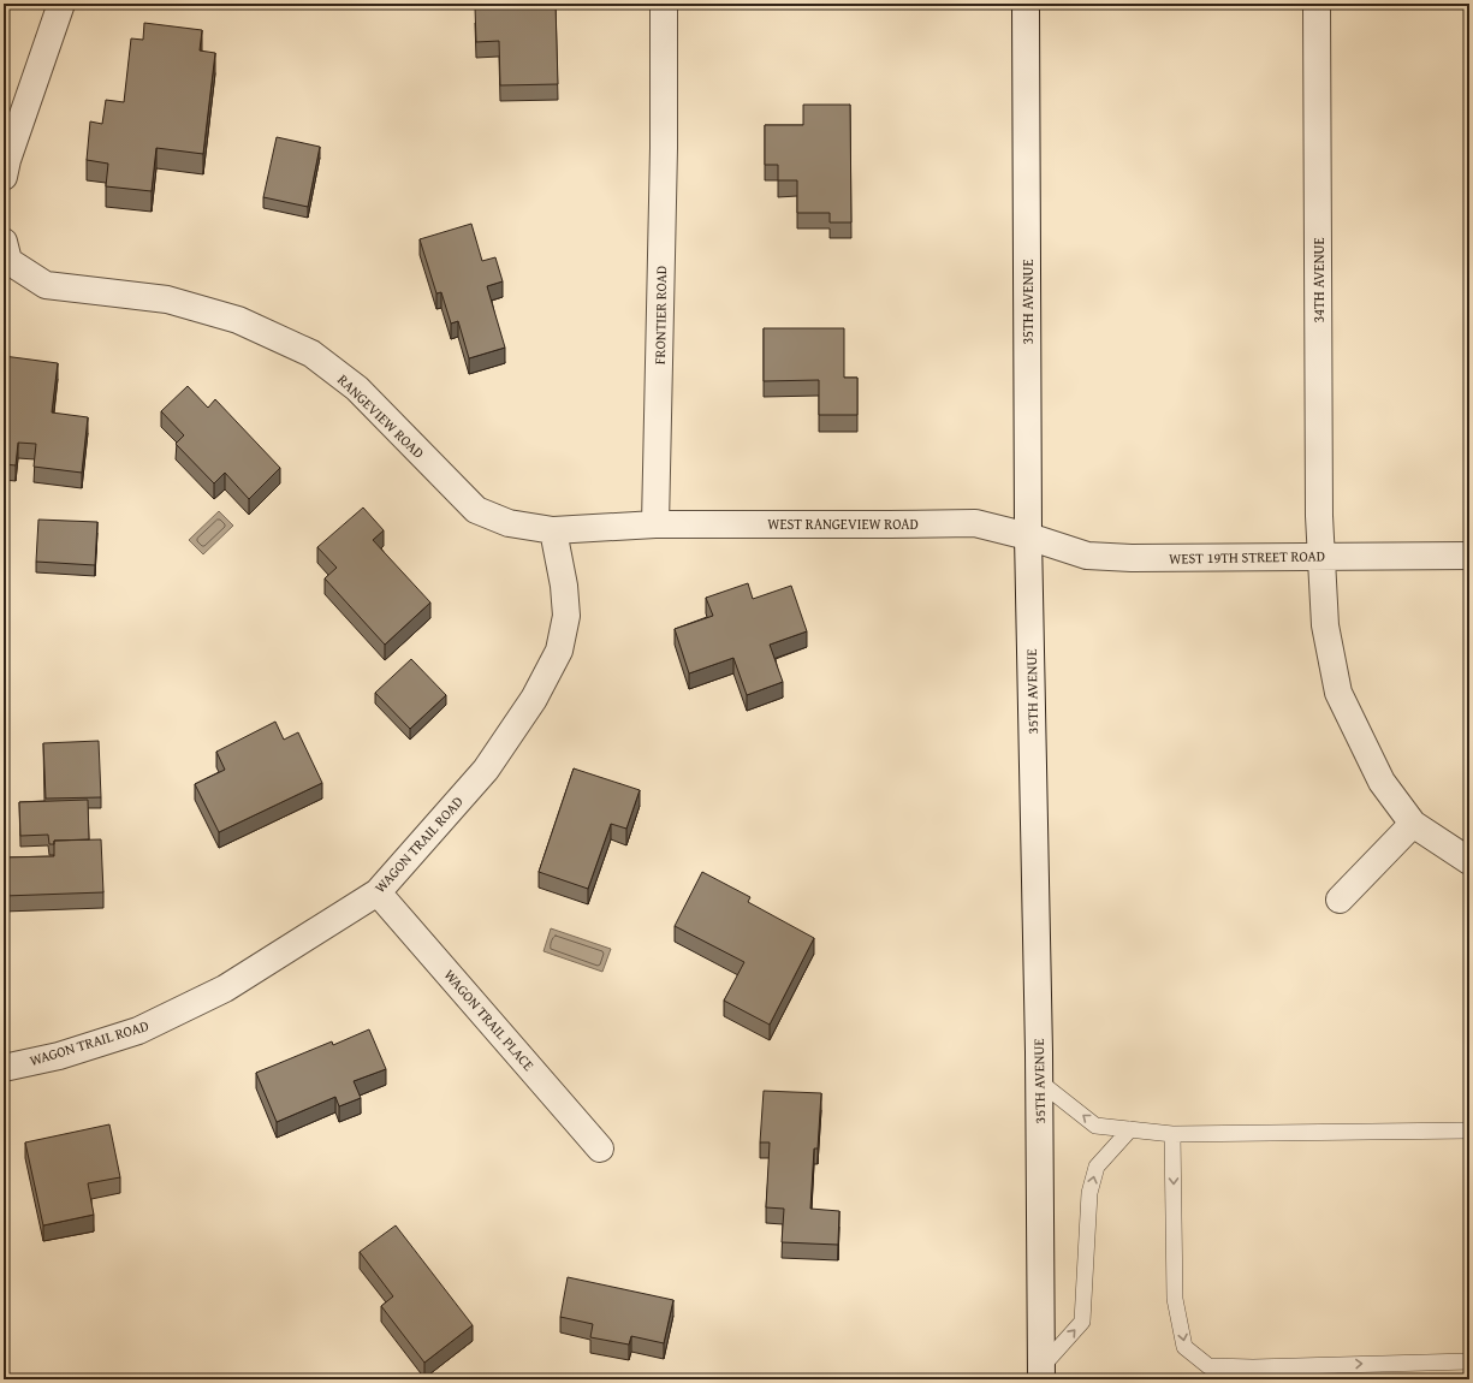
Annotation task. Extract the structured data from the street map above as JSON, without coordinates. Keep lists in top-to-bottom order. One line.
{"streets":{"street":["34TH AVENUE","35TH AVENUE","FRONTIER ROAD","RANGEVIEW ROAD","WEST RANGEVIEW ROAD","WEST 19TH STREET ROAD","WAGON TRAIL ROAD","WAGON TRAIL PLACE"]},"crossings":[["34TH AVENUE","WEST 19TH STREET ROAD"],["35TH AVENUE","WEST RANGEVIEW ROAD"],["35TH AVENUE","WEST 19TH STREET ROAD"],["FRONTIER ROAD","WEST RANGEVIEW ROAD"],["RANGEVIEW ROAD","WAGON TRAIL ROAD"],["WEST RANGEVIEW ROAD","WEST 19TH STREET ROAD"],["WAGON TRAIL ROAD","WAGON TRAIL PLACE"]]}
